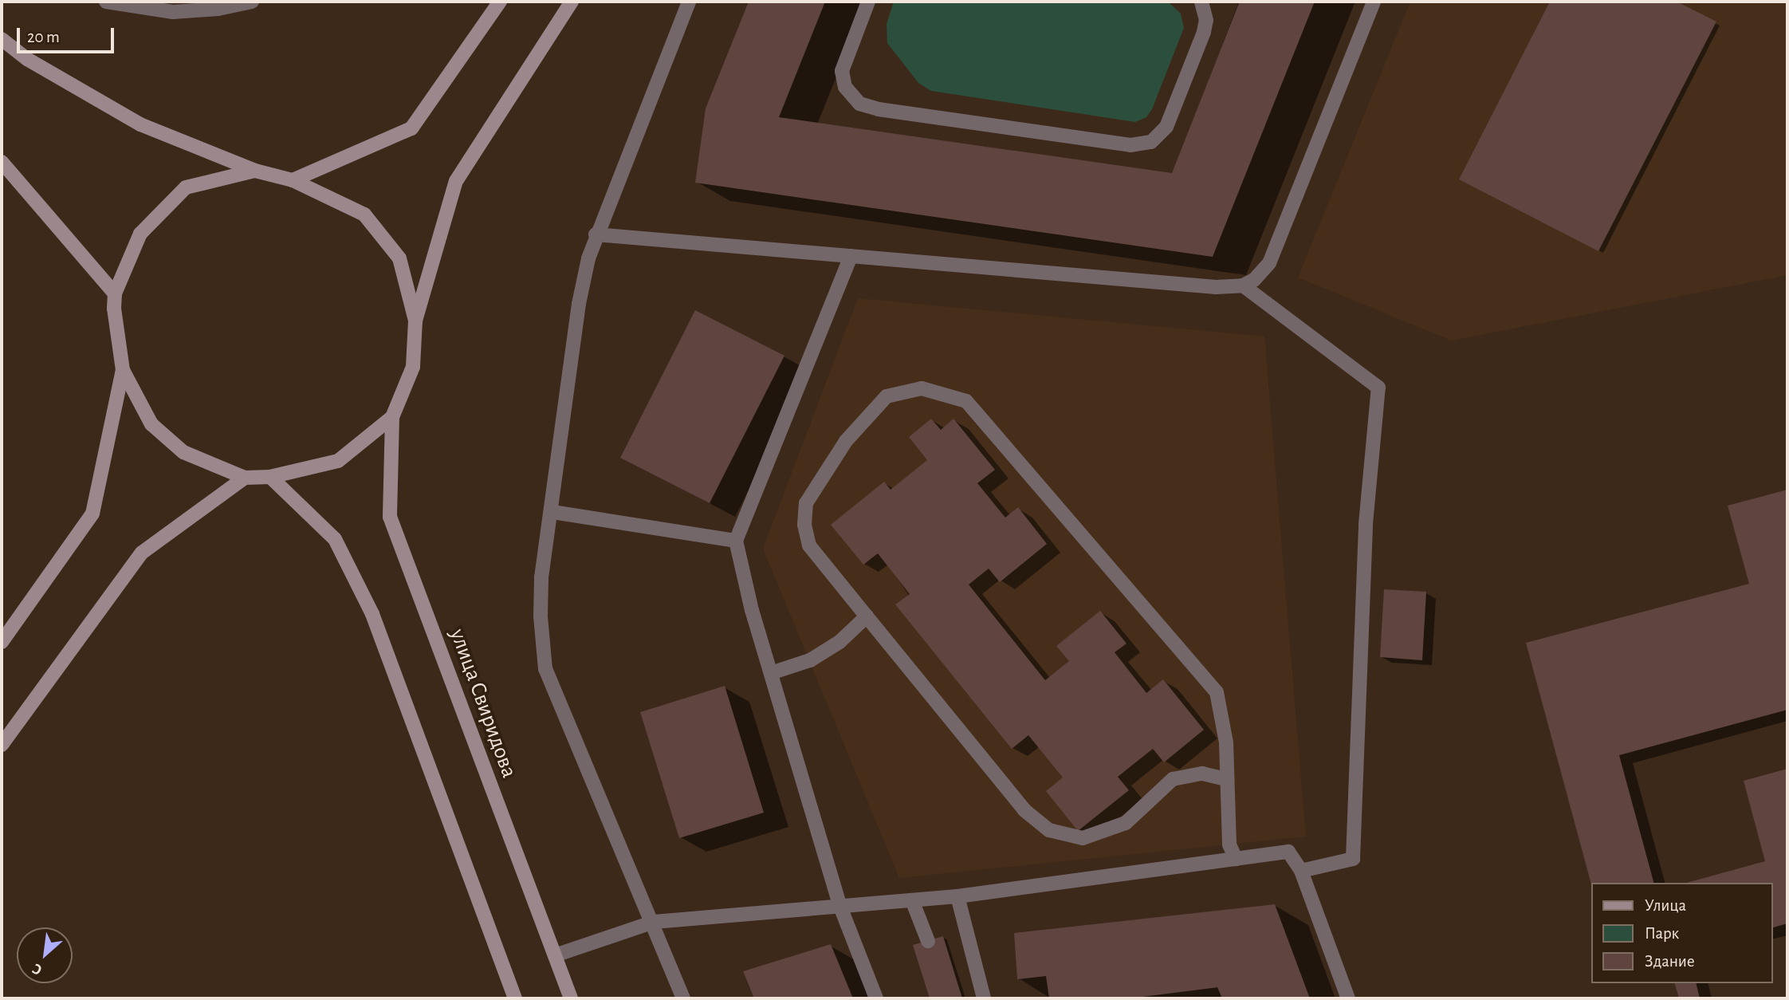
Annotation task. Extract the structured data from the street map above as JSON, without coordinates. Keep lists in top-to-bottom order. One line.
{"streets":{"main road":["улица Свиридова"]},"legend":["Улица","Парк","Здание"],"scale_bar":"20 m","north":"bottom left"}
